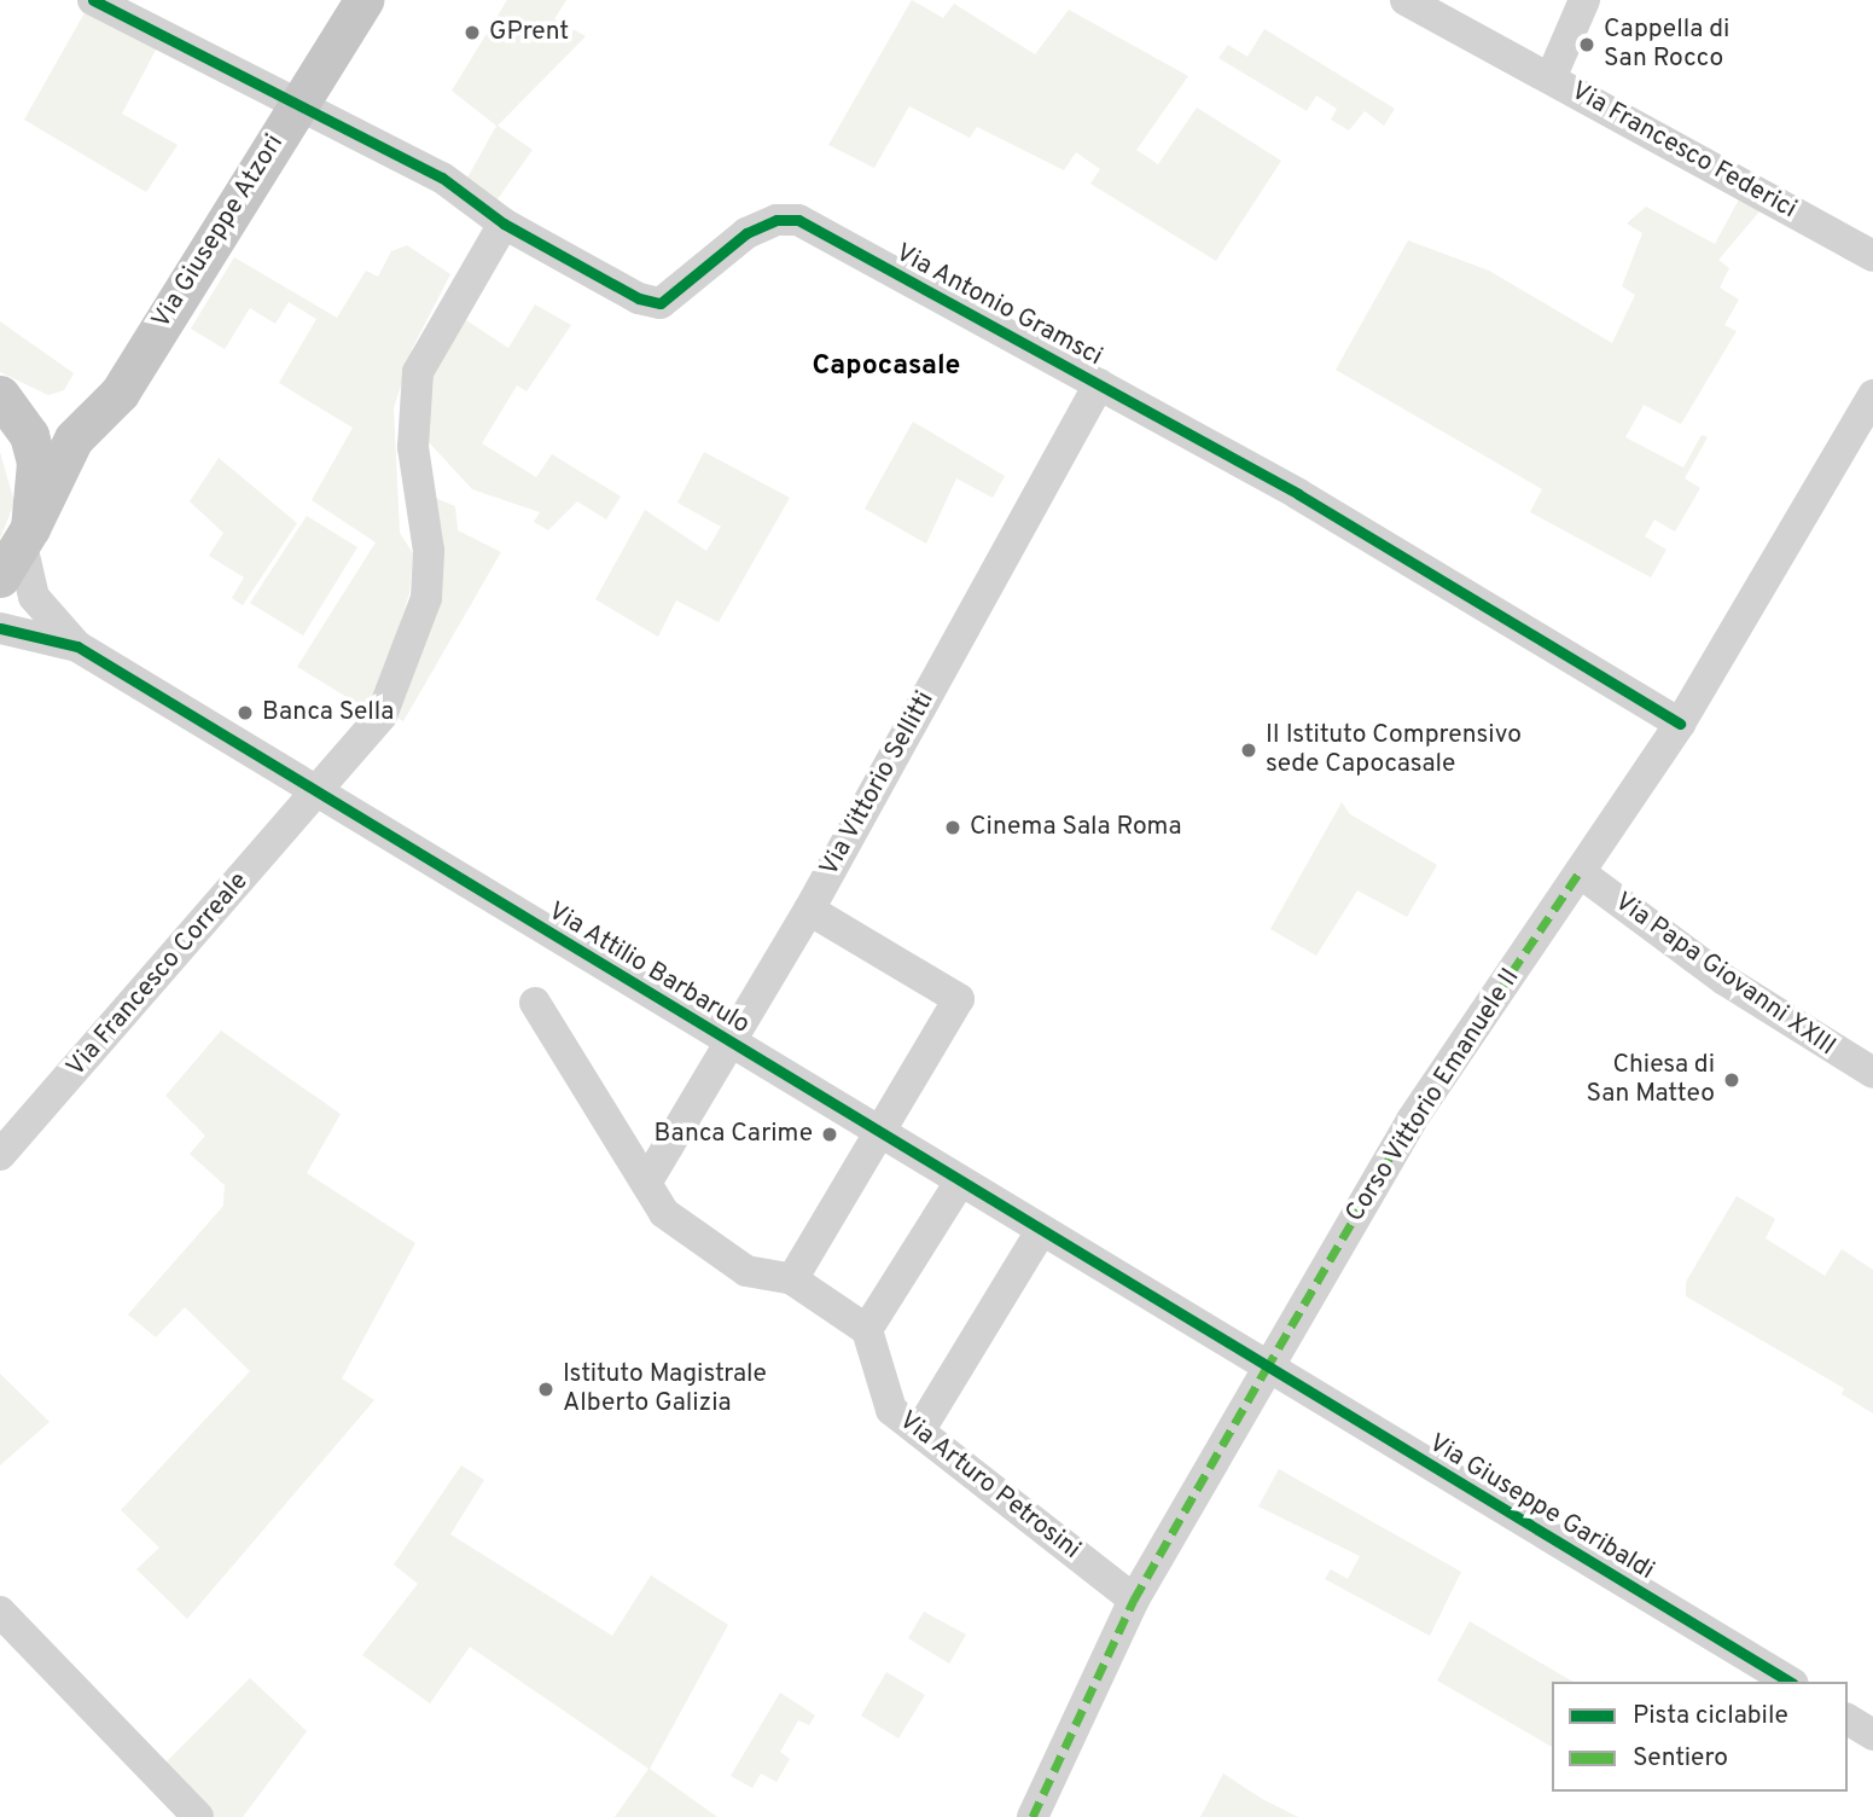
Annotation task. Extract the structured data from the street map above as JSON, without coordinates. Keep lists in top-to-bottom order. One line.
{"streets":{"main road":["Via Giuseppe Atzori"],"street":["Via Francesco Federici","Via Antonio Gramsci","Via Vittorio Sellitti","Via Attilio Barbarulo","Via Francesco Correale","Via Papa Giovanni XXIII","Corso Vittorio Emanuele II","Via Arturo Petrosini","Via Giuseppe Garibaldi"]},"crossings":[["Via Giuseppe Atzori","Via Antonio Gramsci"],["Via Giuseppe Atzori","Via Attilio Barbarulo"],["Via Antonio Gramsci","Via Vittorio Sellitti"],["Via Antonio Gramsci","Via Francesco Correale"],["Via Antonio Gramsci","Corso Vittorio Emanuele II"],["Via Vittorio Sellitti","Via Attilio Barbarulo"],["Via Vittorio Sellitti","Via Arturo Petrosini"],["Via Attilio Barbarulo","Via Francesco Correale"],["Via Attilio Barbarulo","Corso Vittorio Emanuele II"],["Via Attilio Barbarulo","Via Giuseppe Garibaldi"],["Via Papa Giovanni XXIII","Corso Vittorio Emanuele II"],["Corso Vittorio Emanuele II","Via Arturo Petrosini"],["Corso Vittorio Emanuele II","Via Giuseppe Garibaldi"]],"districts":["Capocasale"],"places":["GPrent","Cappella di San Rocco","Banca Sella","II Istituto Comprensivo sede Capocasale","Cinema Sala Roma","Chiesa di San Matteo","Banca Carime","Istituto Magistrale Alberto Galizia"],"legend":["Pista ciclabile","Sentiero"]}
